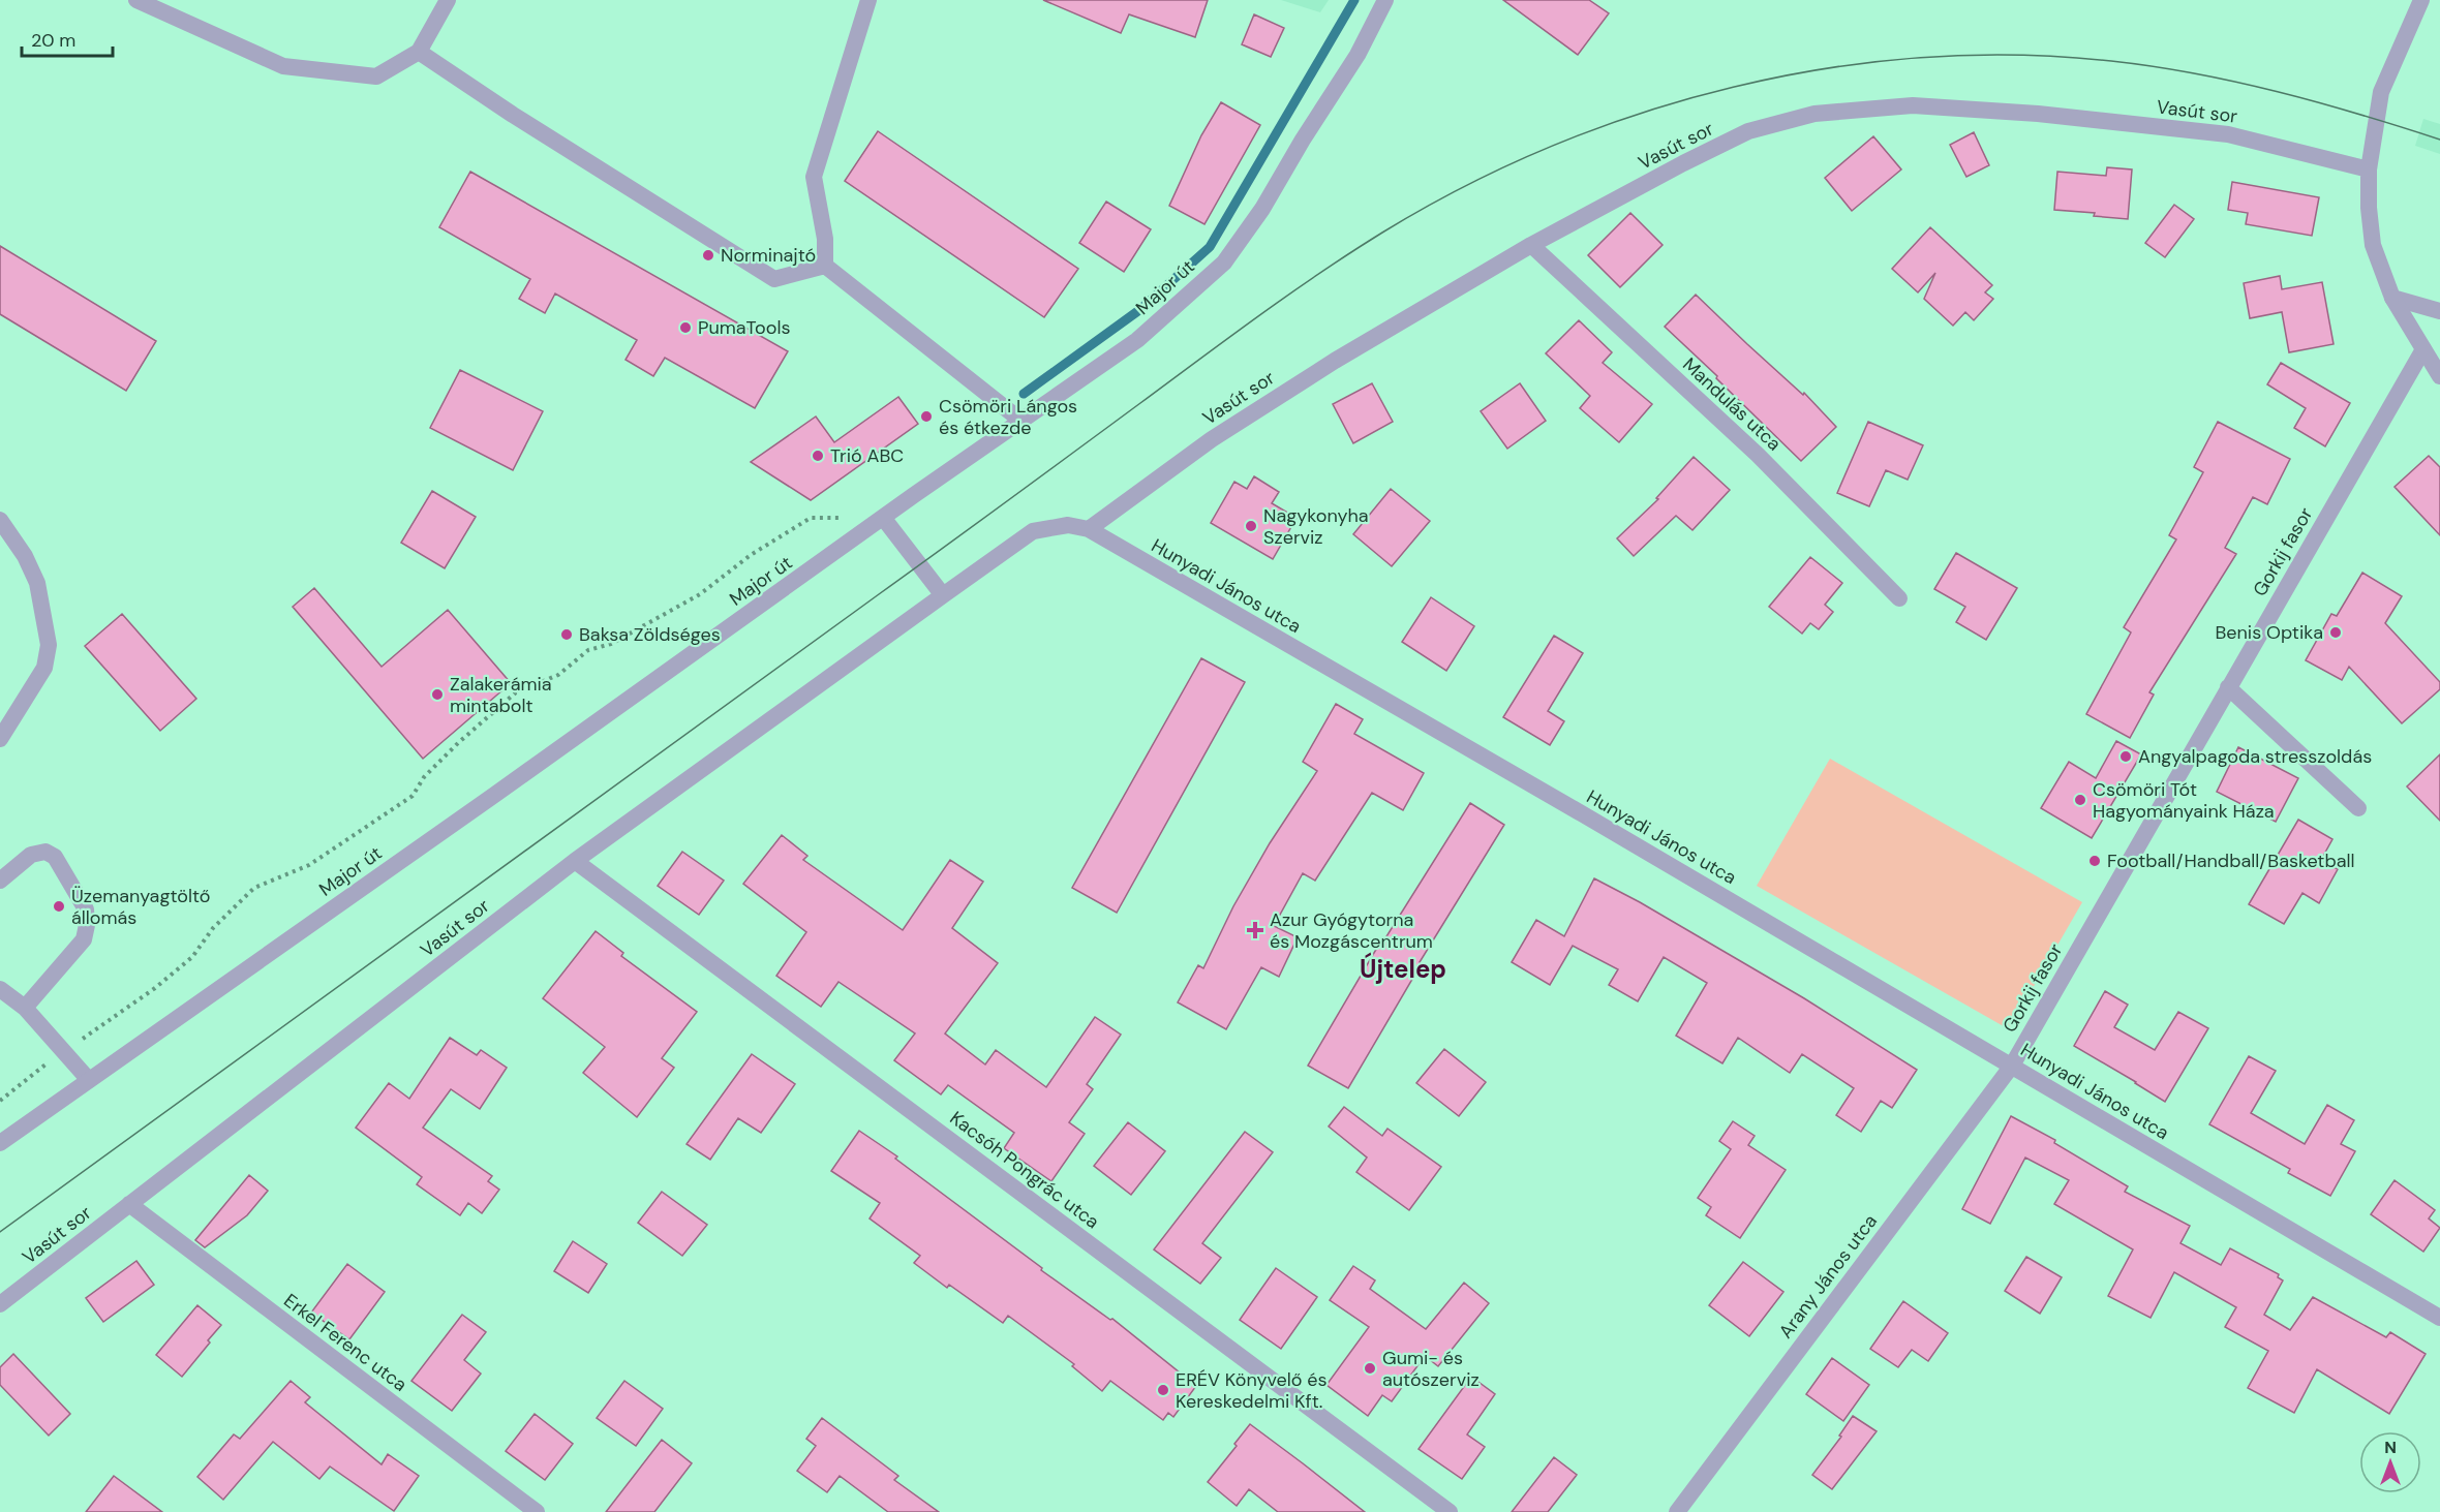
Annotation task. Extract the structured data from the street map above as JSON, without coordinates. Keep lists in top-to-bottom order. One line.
{"streets":{"street":["Vasút sor","Major út","Mandulás utca","Gorkij fasor","Hunyadi János utca","Kacsóh Pongrác utca","Arany János utca","Erkel Ferenc utca"]},"crossings":[["Vasút sor","Mandulás utca"],["Vasút sor","Hunyadi János utca"],["Vasút sor","Kacsóh Pongrác utca"],["Vasút sor","Erkel Ferenc utca"],["Gorkij fasor","Hunyadi János utca"],["Gorkij fasor","Arany János utca"],["Hunyadi János utca","Arany János utca"]],"districts":["Újtelep"],"places":{"other":["Norminajtó","PumaTools","Csömöri Lángos és étkezde","Trió ABC","Nagykonyha Szerviz","Benis Optika","Baksa Zöldséges","Zalakerámia mintabolt","Angyalpagoda stresszoldás","Csömöri Tót Hagyományaink Háza","Football/Handball/Basketball","Üzemanyagtöltő állomás","Gumi- és autószerviz","ERÉV Könyvelő és Kereskedelmi Kft."],"health":["Azur Gyógytorna és Mozgáscentrum"]},"scale_bar":"20 m","north":"top"}
